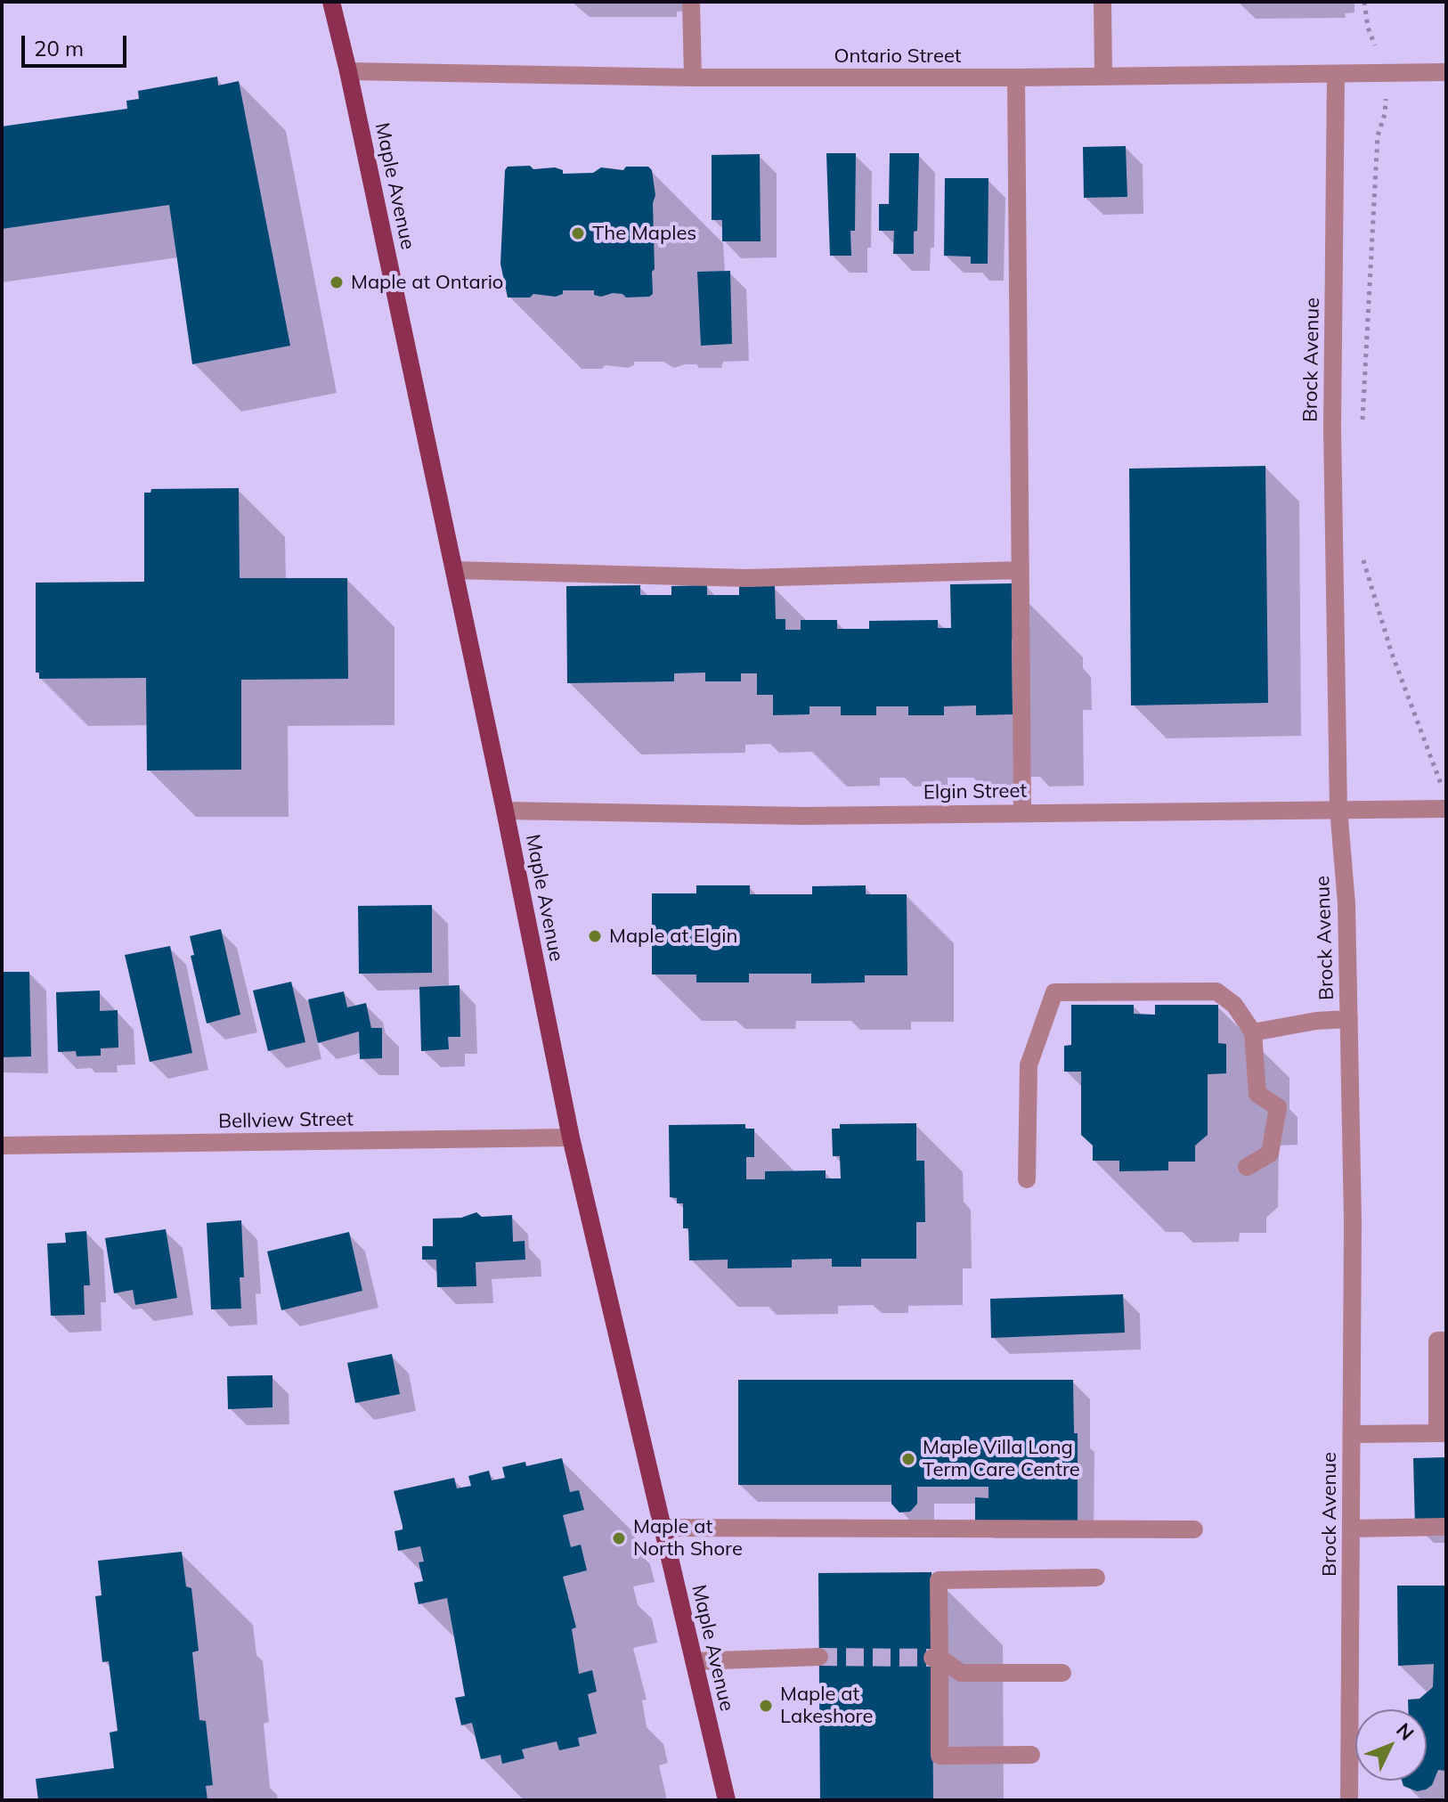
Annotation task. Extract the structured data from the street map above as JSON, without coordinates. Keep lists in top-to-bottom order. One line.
{"streets":{"main road":["Maple Avenue"],"street":["Ontario Street","Brock Avenue","Elgin Street","Bellview Street"]},"crossings":[["Ontario Street","Maple Avenue"],["Ontario Street","Brock Avenue"],["Maple Avenue","Elgin Street"],["Maple Avenue","Bellview Street"],["Brock Avenue","Elgin Street"]],"places":["The Maples","Maple at Ontario","Maple at Elgin","Maple Villa Long Term Care Centre","Maple at North Shore","Maple at Lakeshore"],"scale_bar":"20 m","north":"top right"}
